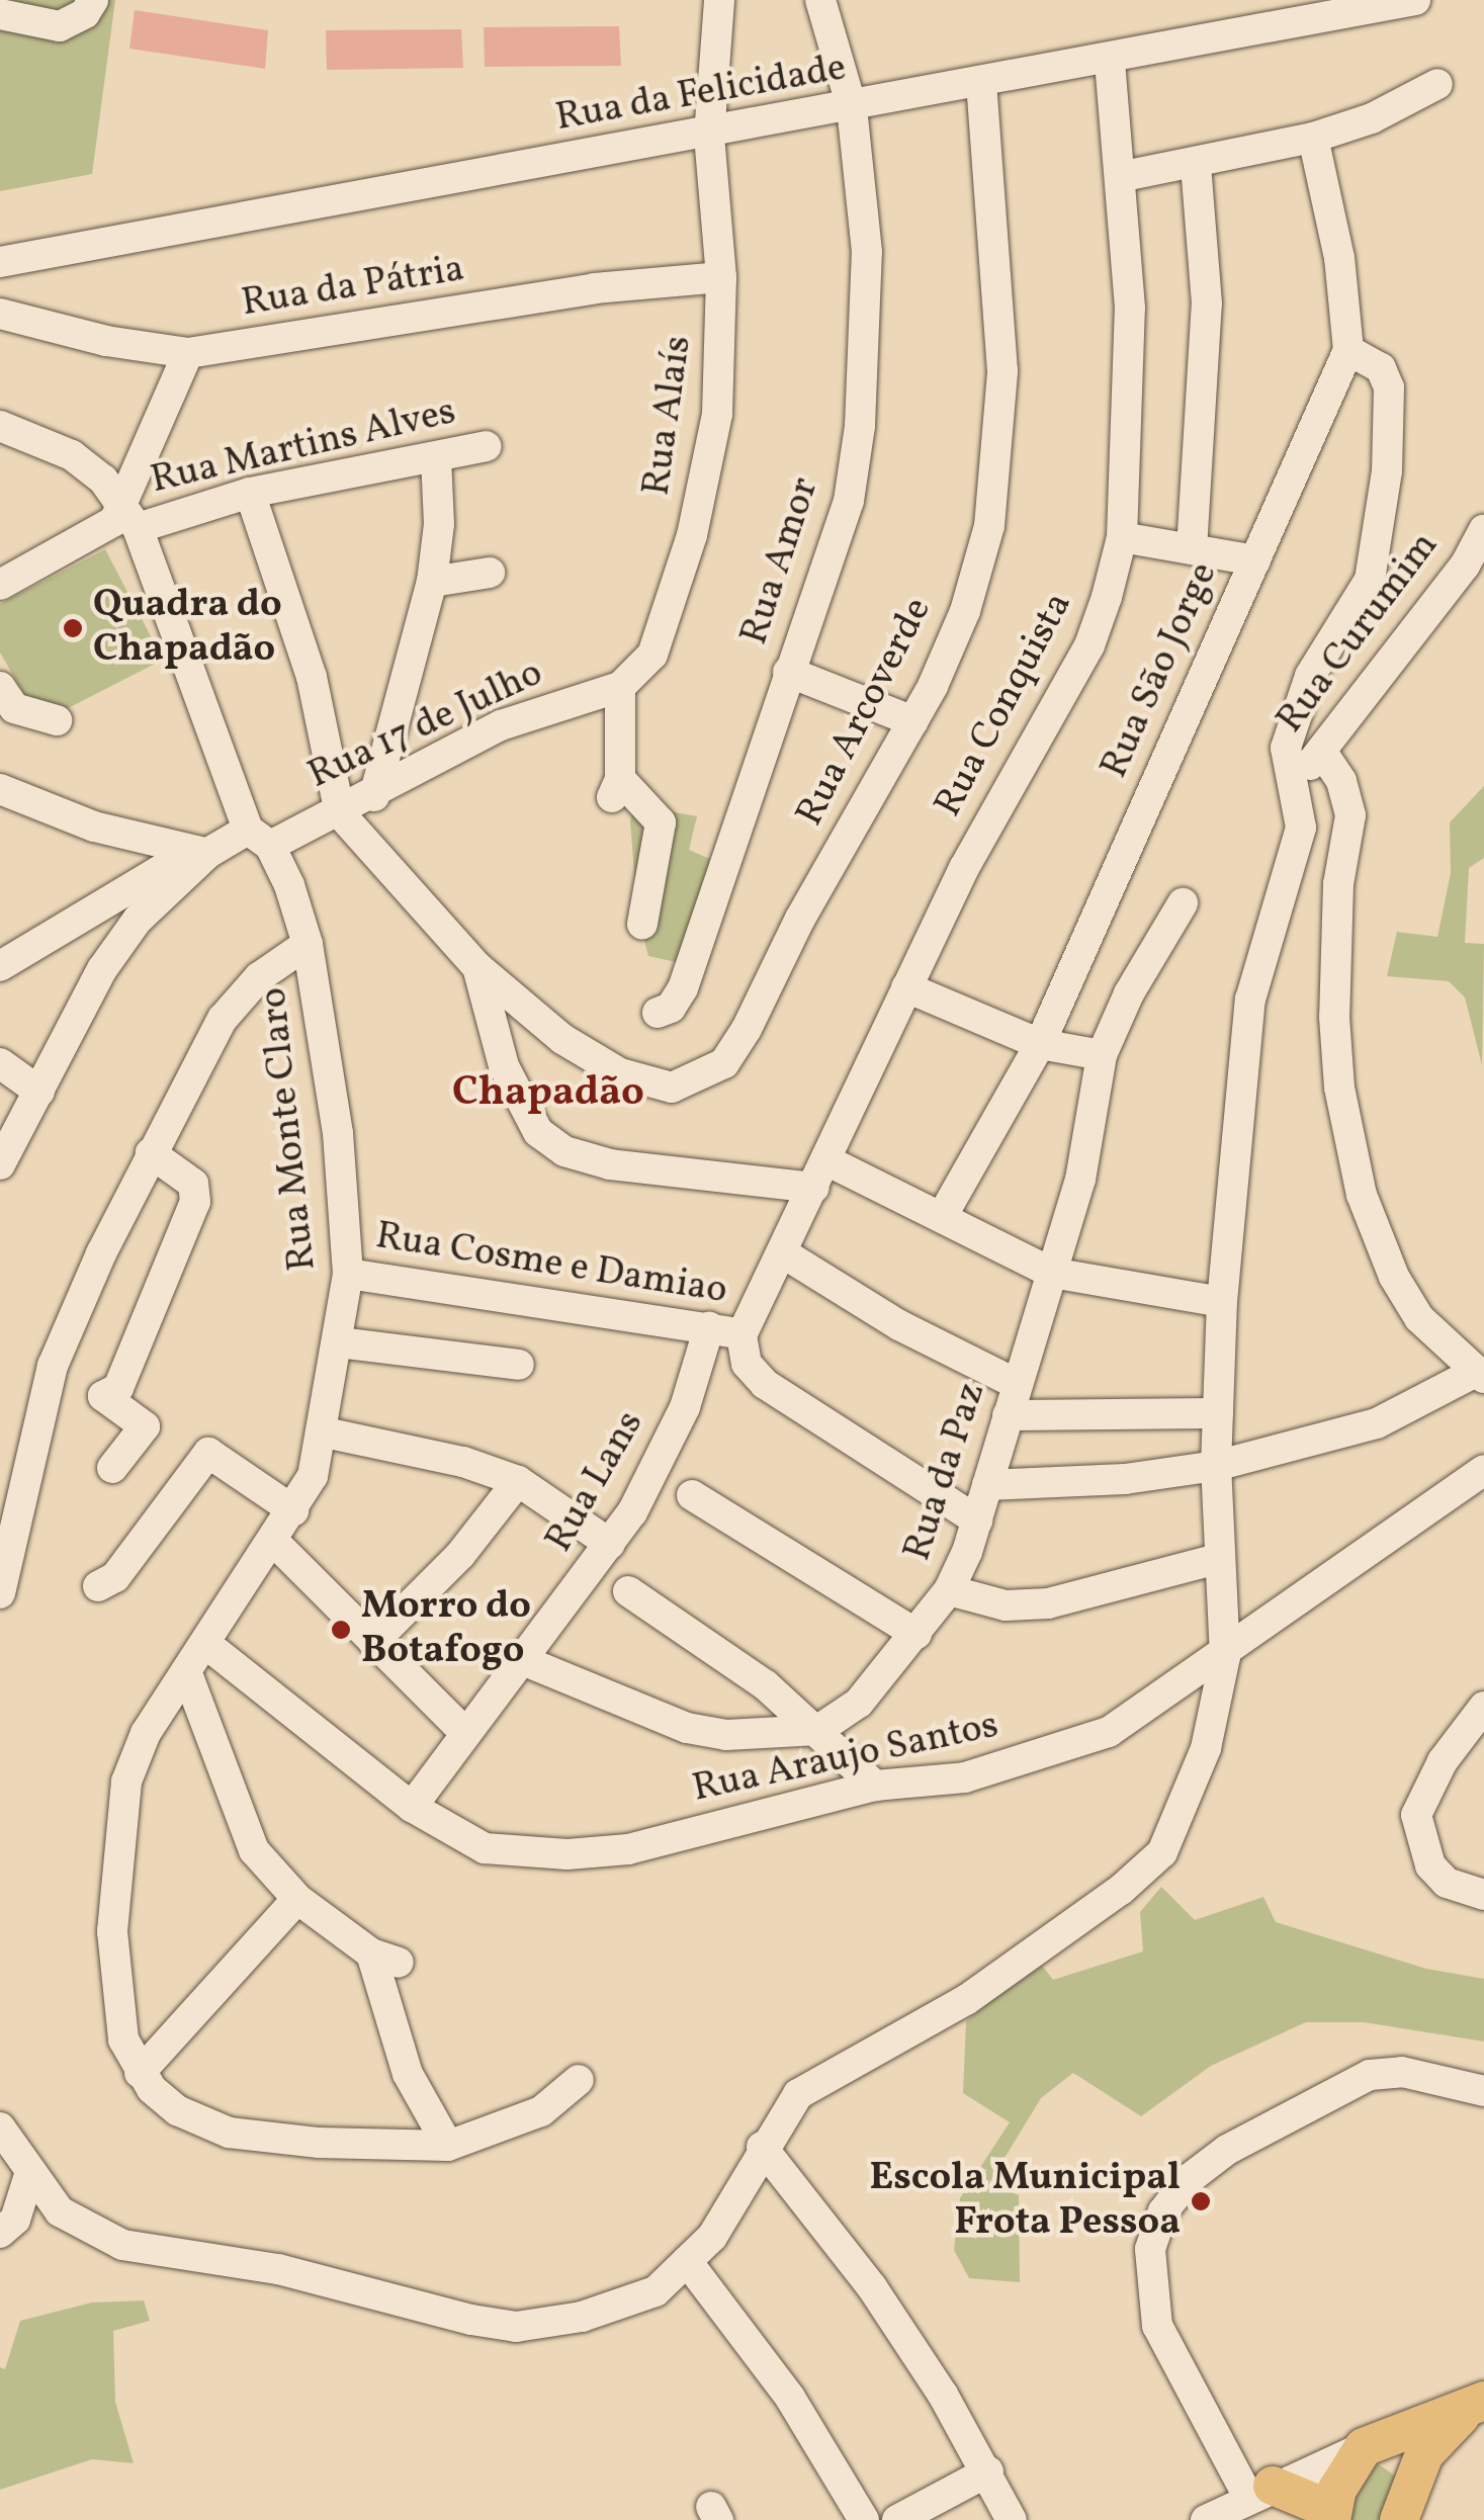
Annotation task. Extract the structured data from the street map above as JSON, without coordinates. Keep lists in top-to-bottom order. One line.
{"streets":{"street":["Rua da Felicidade","Rua da Pátria","Rua Alaís","Rua Martins Alves","Rua Amor","Rua Curumim","Rua São Jorge","Rua Conquista","Rua Arcoverde","Rua 17 de Julho","Rua Monte Claro","Rua Cosme e Damiao","Rua da Paz","Rua Lans","Rua Araujo Santos"]},"crossings":[["Rua da Felicidade","Rua Alaís"],["Rua da Felicidade","Rua Amor"],["Rua da Felicidade","Rua Conquista"],["Rua da Felicidade","Rua Arcoverde"],["Rua da Pátria","Rua Alaís"],["Rua Alaís","Rua 17 de Julho"],["Rua Martins Alves","Rua Monte Claro"],["Rua Conquista","Rua Cosme e Damiao"],["Rua Arcoverde","Rua 17 de Julho"],["Rua 17 de Julho","Rua Monte Claro"],["Rua Monte Claro","Rua Cosme e Damiao"],["Rua Monte Claro","Rua Araujo Santos"],["Rua Cosme e Damiao","Rua Lans"],["Rua da Paz","Rua Lans"],["Rua Lans","Rua Araujo Santos"]],"districts":["Chapadão"],"places":["Quadra do Chapadão","Morro do Botafogo","Escola Municipal Frota Pessoa"]}
